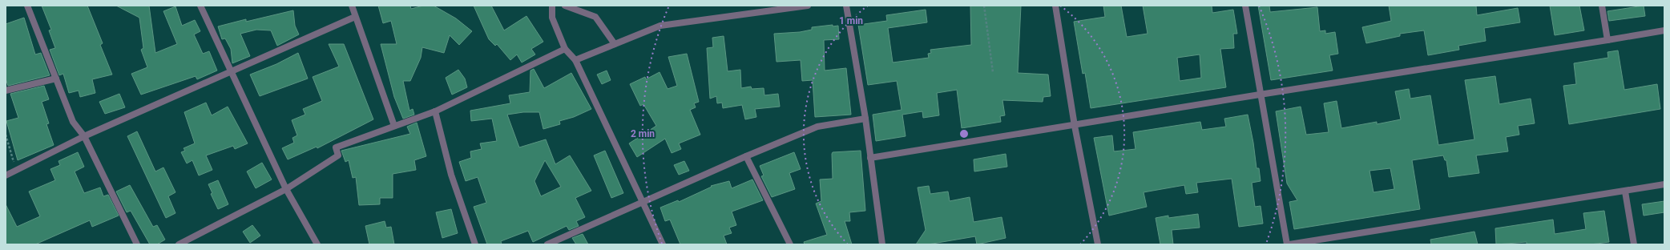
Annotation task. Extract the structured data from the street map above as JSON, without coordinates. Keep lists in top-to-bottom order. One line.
{"rings":["1 min","2 min"]}
